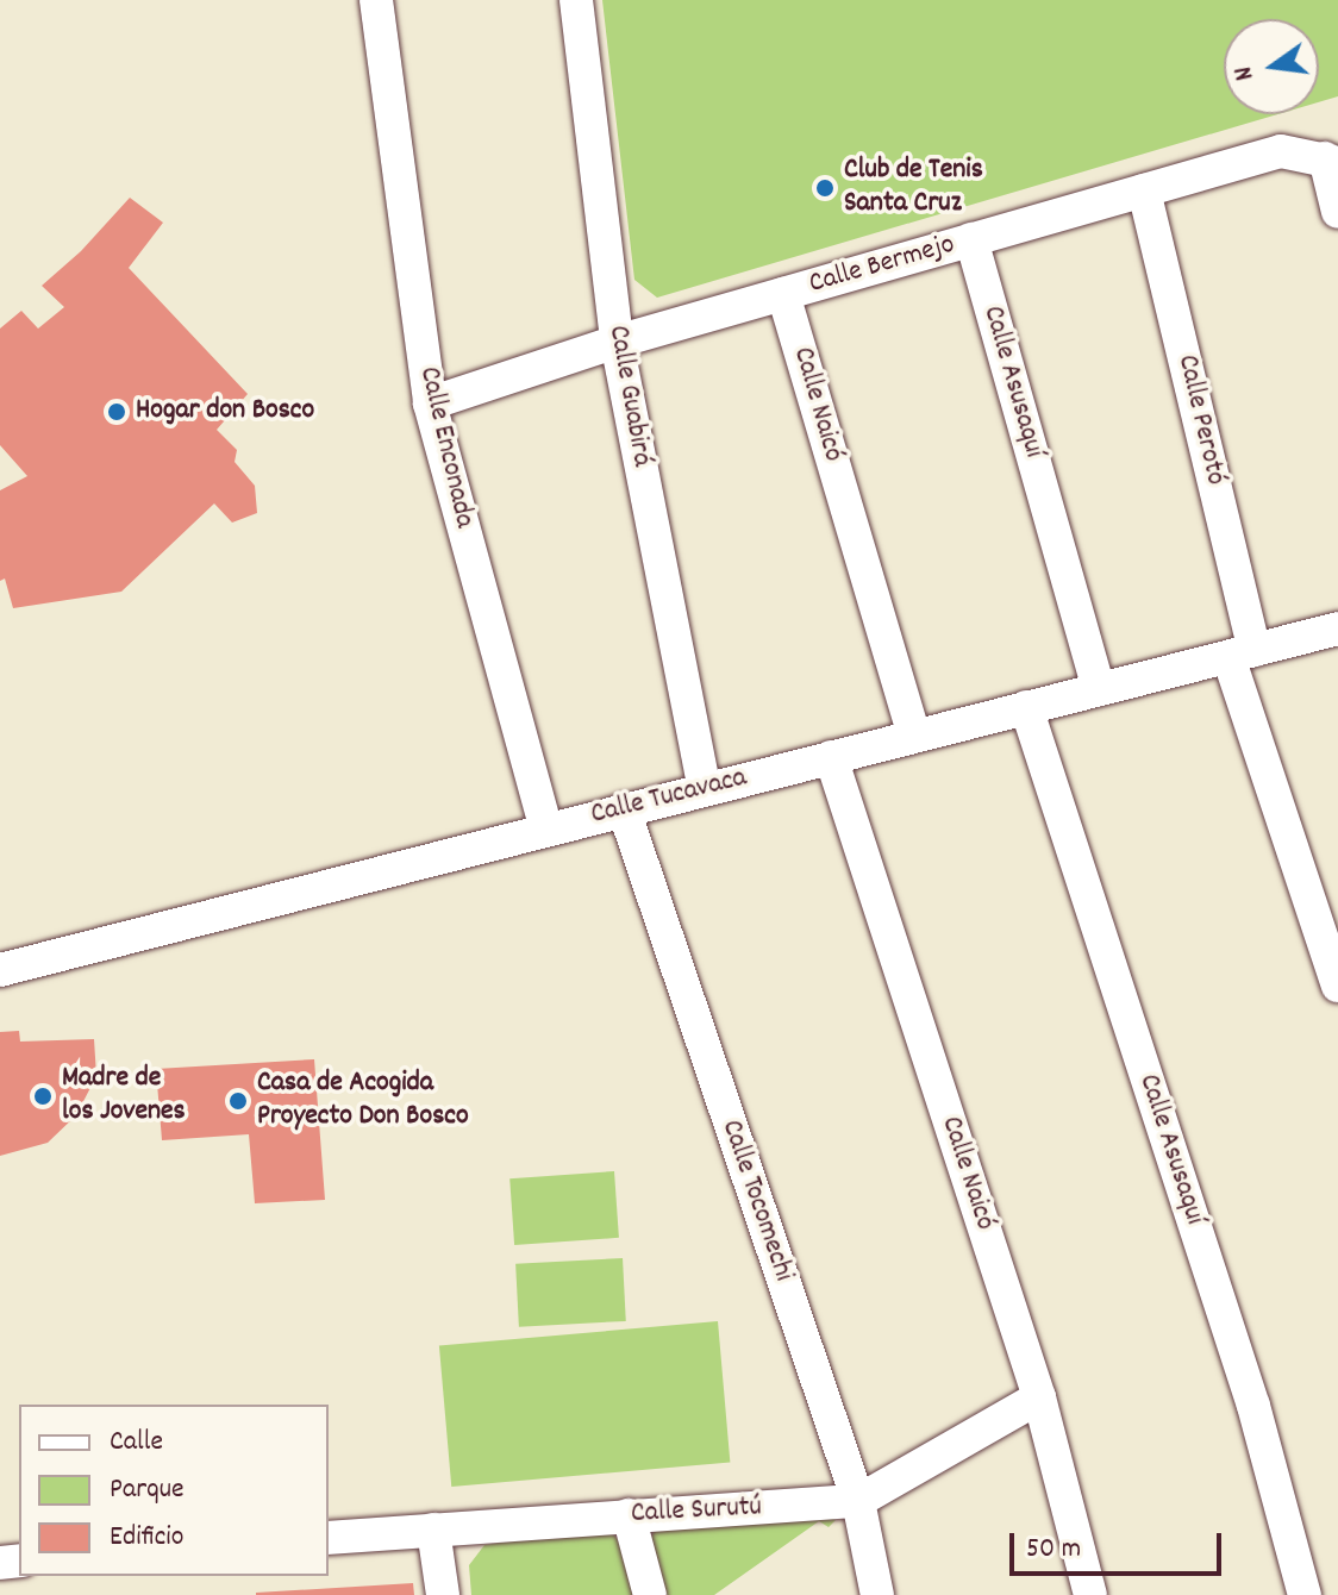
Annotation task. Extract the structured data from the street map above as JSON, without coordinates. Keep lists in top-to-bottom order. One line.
{"streets":{"street":["Calle Bermejo","Calle Asusaquí","Calle Guabirá","Calle Naicó","Calle Perotó","Calle Enconada","Calle Tucavaca","Calle Tocomechi","Calle Surutú"]},"crossings":[["Calle Bermejo","Calle Asusaquí"],["Calle Bermejo","Calle Guabirá"],["Calle Bermejo","Calle Naicó"],["Calle Bermejo","Calle Perotó"],["Calle Bermejo","Calle Enconada"],["Calle Asusaquí","Calle Tucavaca"],["Calle Guabirá","Calle Tucavaca"],["Calle Naicó","Calle Tucavaca"],["Calle Naicó","Calle Surutú"],["Calle Perotó","Calle Tucavaca"],["Calle Enconada","Calle Tucavaca"],["Calle Tucavaca","Calle Tocomechi"],["Calle Tocomechi","Calle Surutú"]],"places":["Club de Tenis Santa Cruz","Hogar don Bosco","Madre de los Jovenes","Casa de Acogida Proyecto Don Bosco"],"legend":["Calle","Parque","Edificio"],"scale_bar":"50 m","north":"left"}
